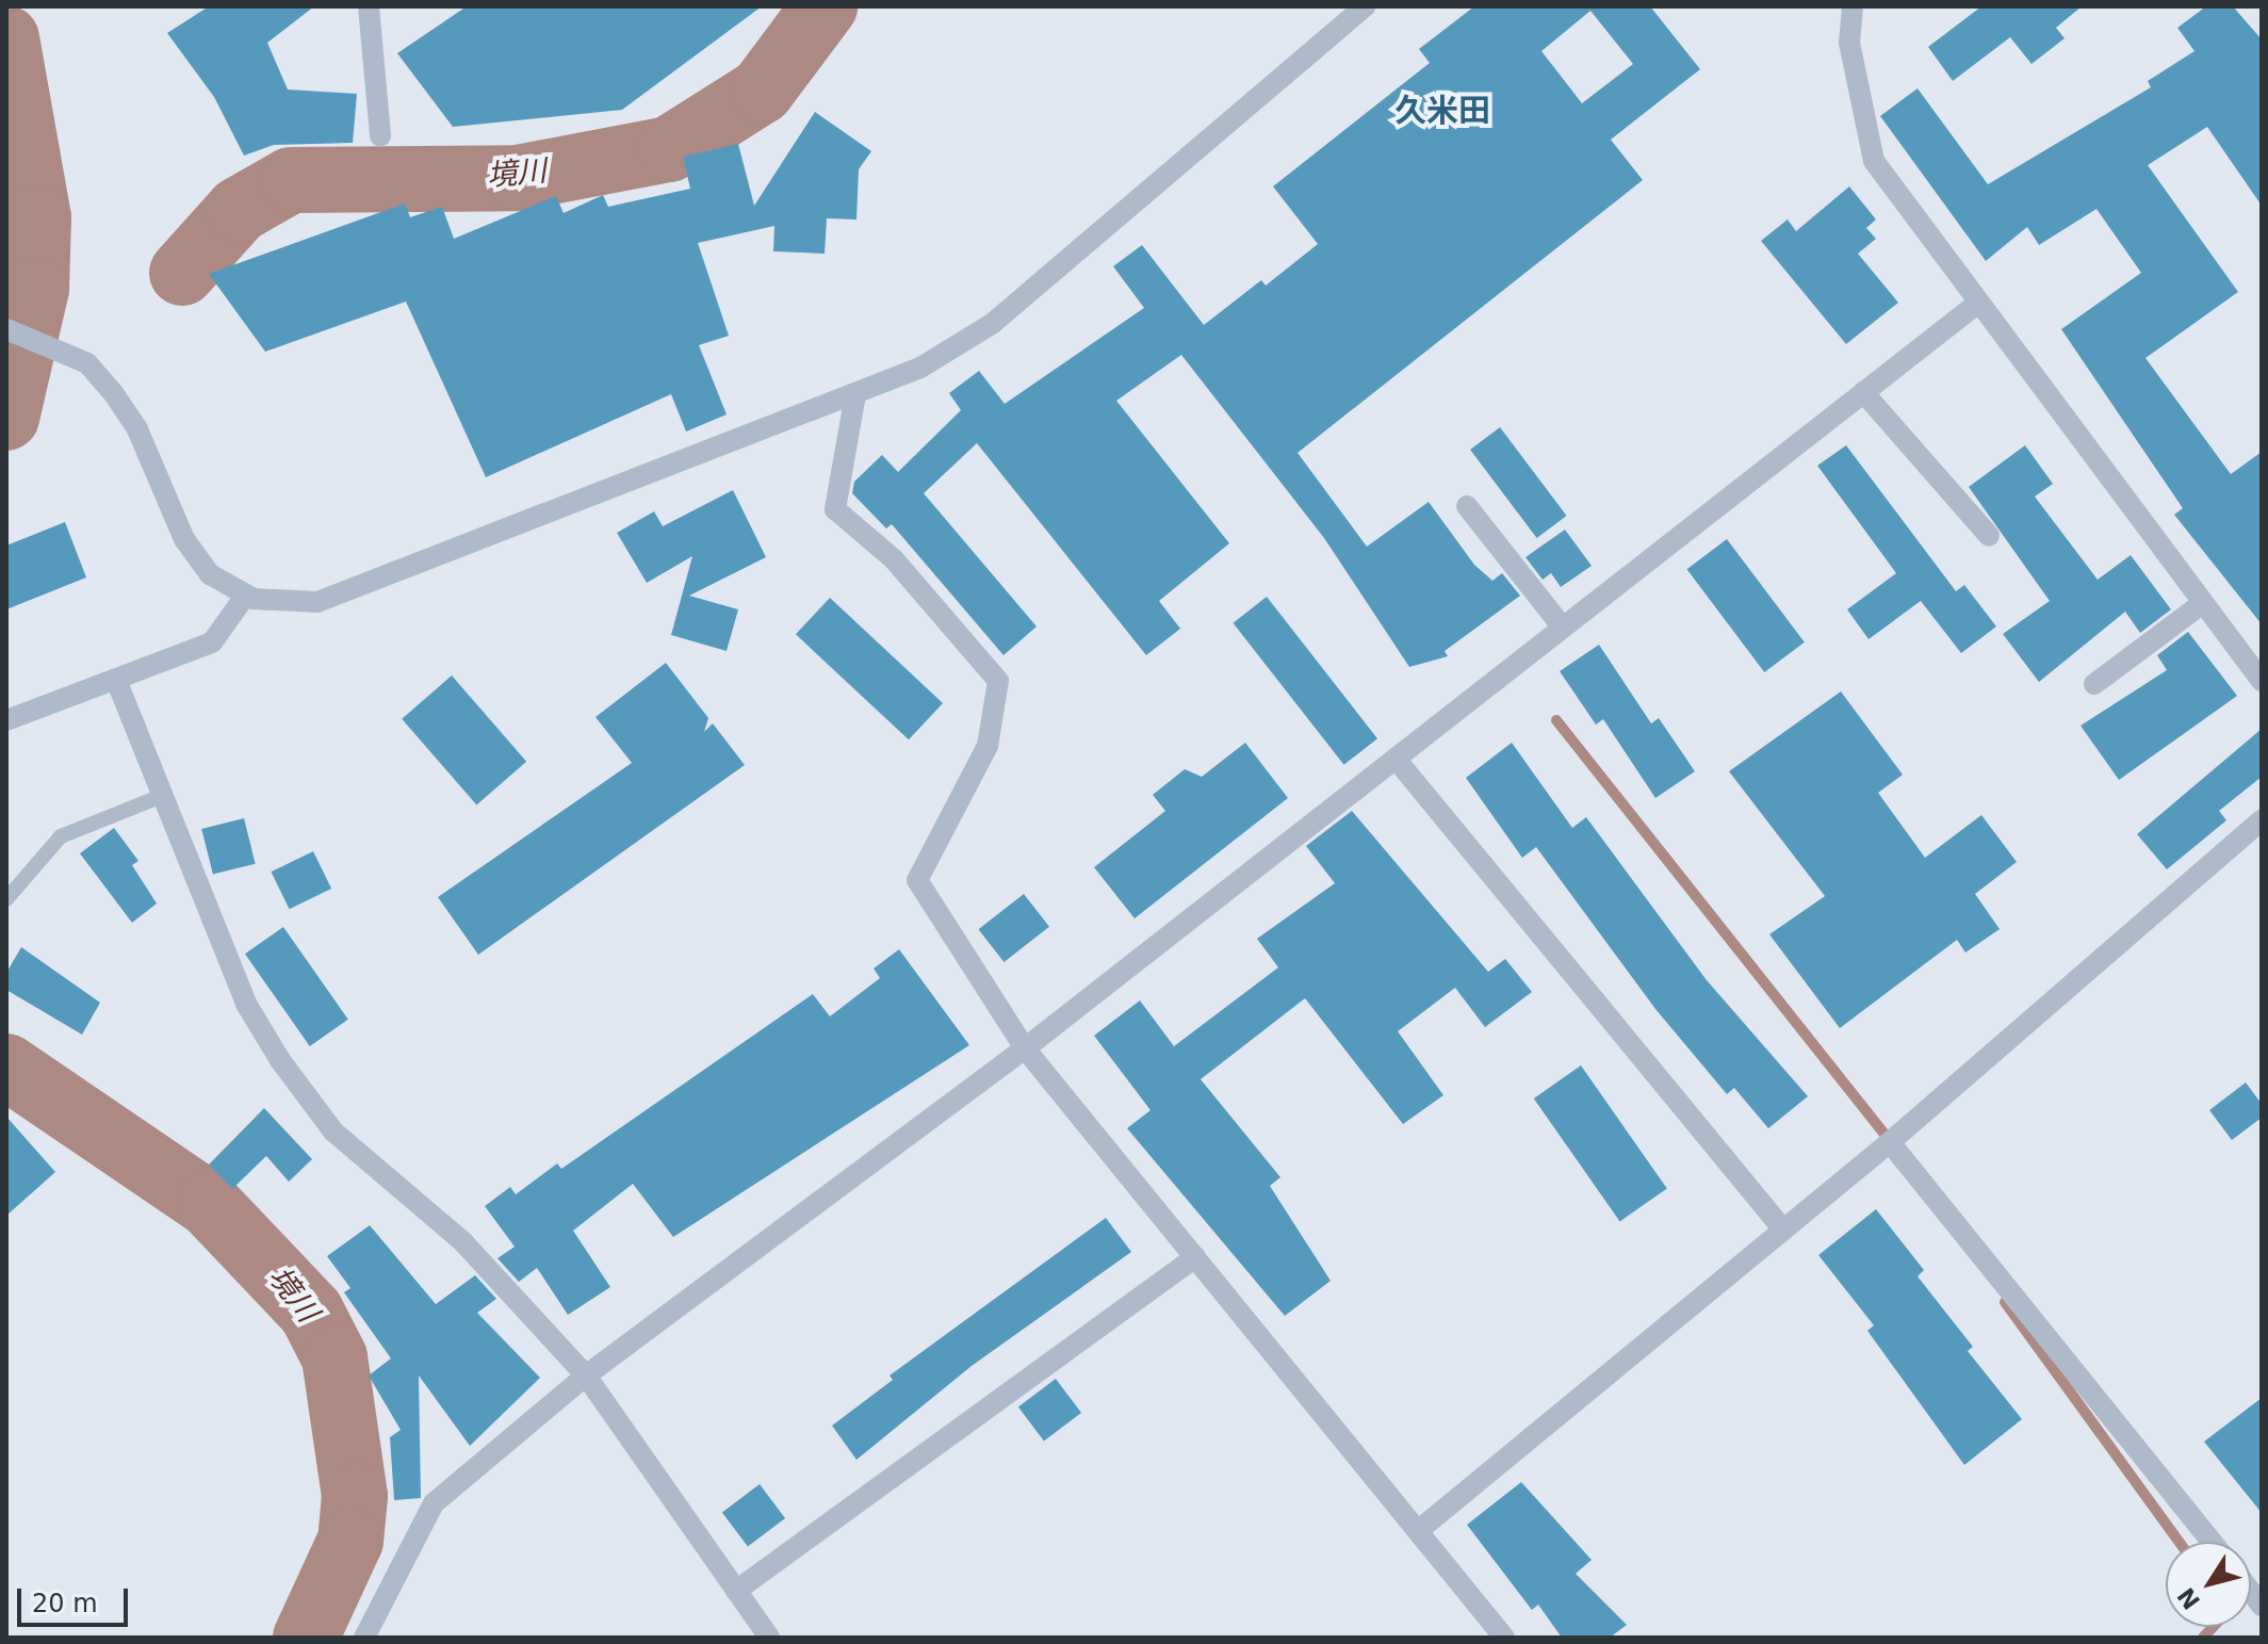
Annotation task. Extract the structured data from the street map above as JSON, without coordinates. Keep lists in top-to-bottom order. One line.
{"districts":["久米田"],"water":["境川"],"scale_bar":"20 m","north":"bottom left"}
